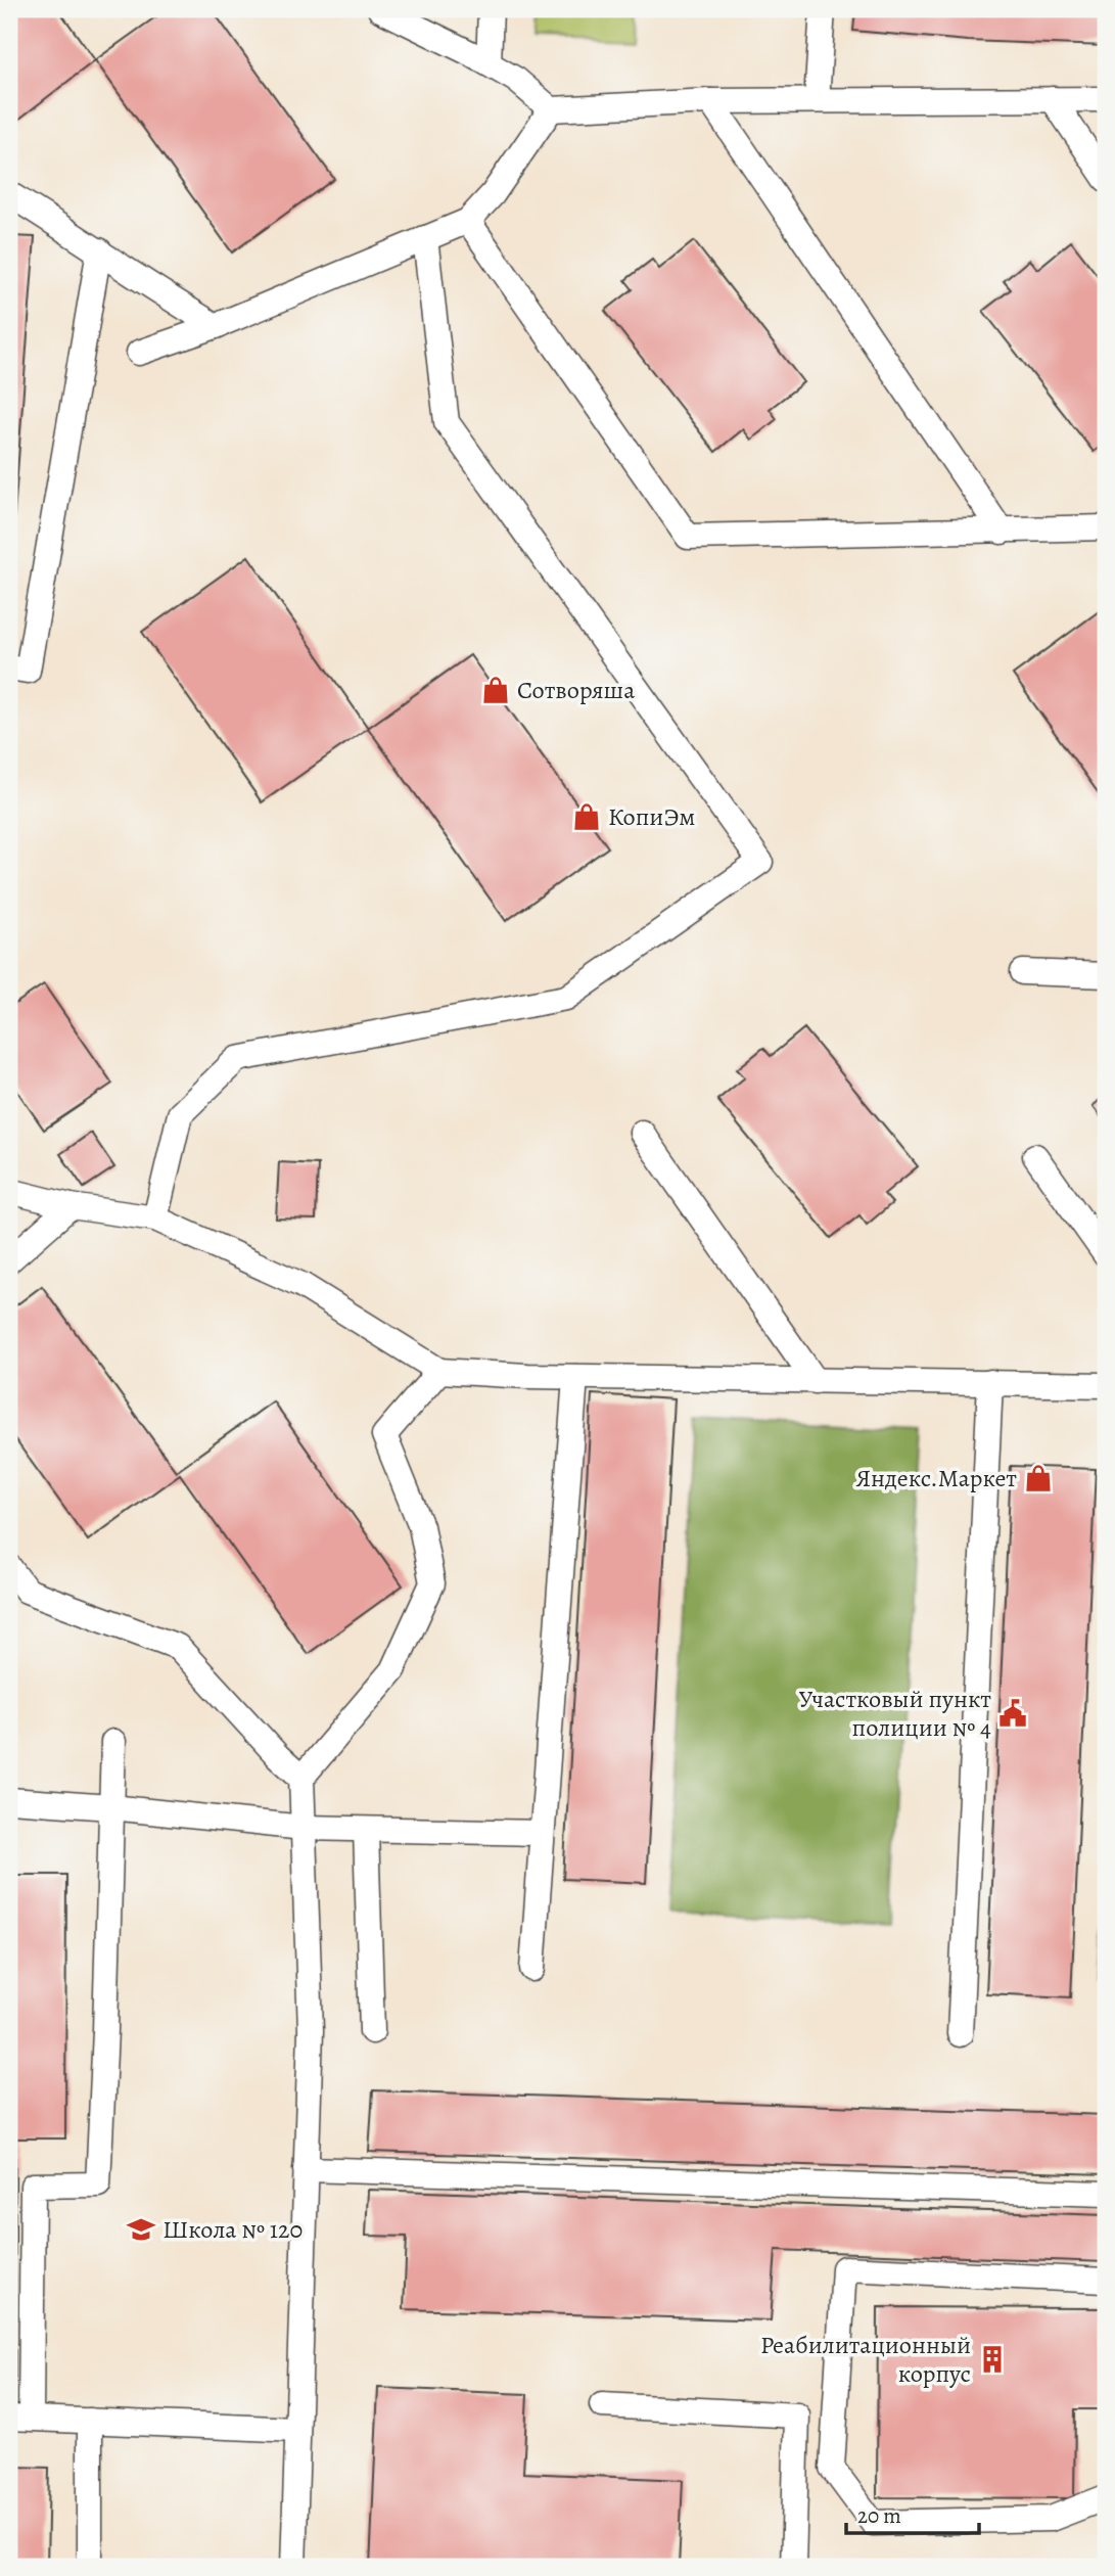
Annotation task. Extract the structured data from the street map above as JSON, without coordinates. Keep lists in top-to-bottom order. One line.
{"places":{"shop":["Сотворяша","КопиЭм","Яндекс.Маркет"],"public building":["Участковый пункт полиции № 4"],"school or university":["Школа № 120"],"building":["Реабилитационный корпус"]},"scale_bar":"20 m"}
